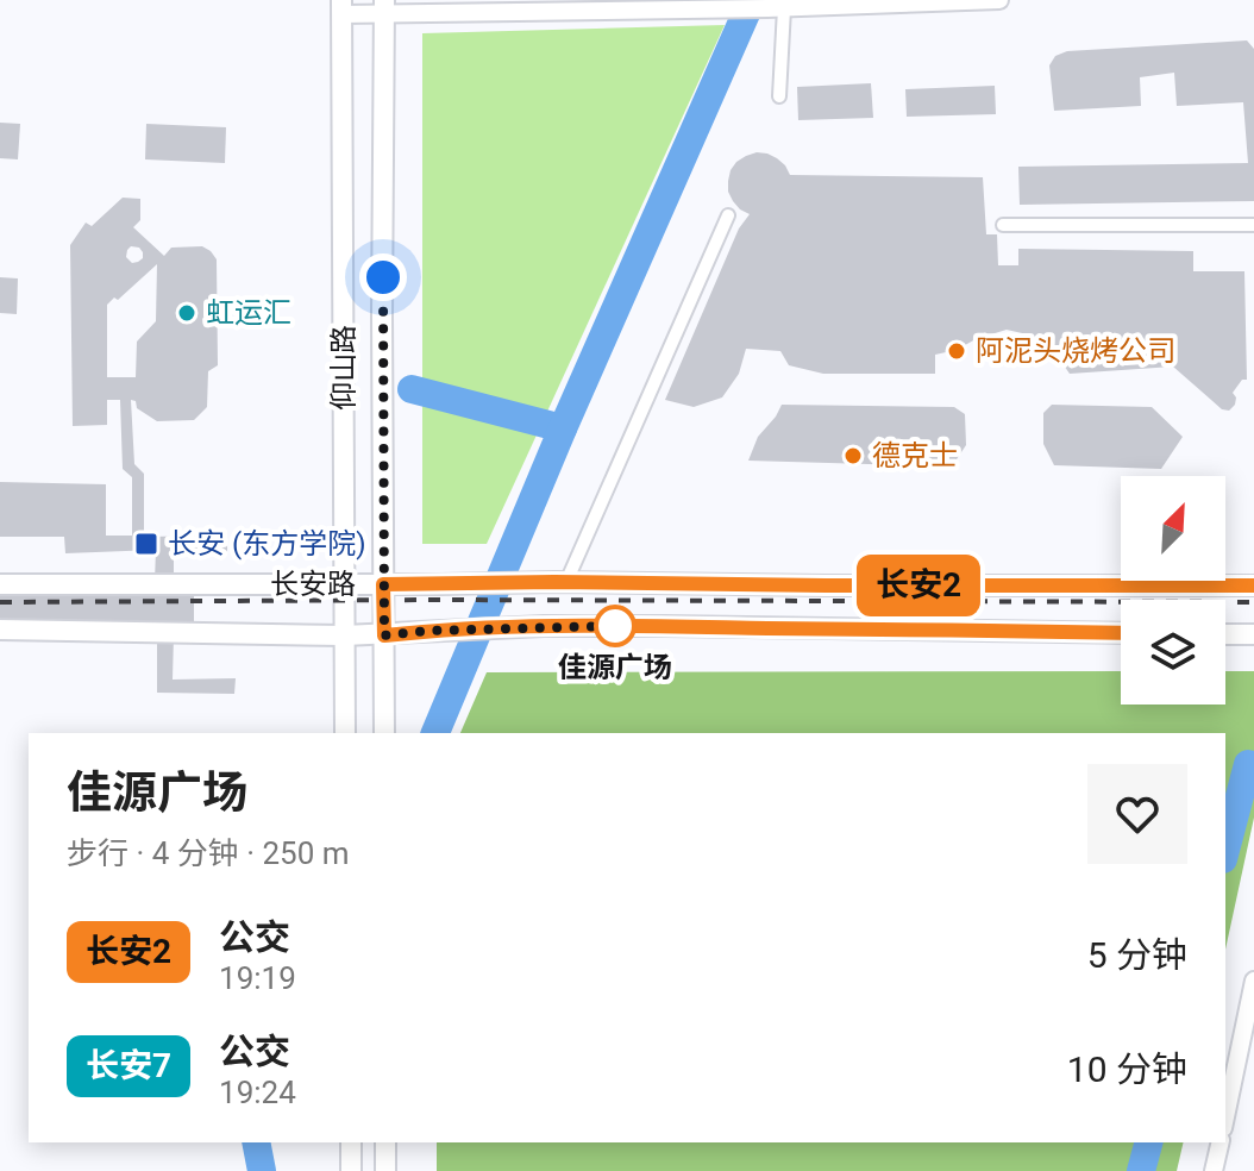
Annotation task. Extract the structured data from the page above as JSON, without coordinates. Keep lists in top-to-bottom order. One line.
{"streets":{"main road":["仰山路","长安路"]},"crossings":[["仰山路","长安路"]],"places":{"other":["虹运汇","阿泥头烧烤公司","德克士","佳源广场"],"transit":["长安 (东方学院)"]},"lines":["bus line 长安2"],"north":"top right","page":{"on_map":"长安2","heading":["佳源广场","步行 · 4 分钟 · 250 m"],"list":[{"mark":"长安2","name":"公交","note":"19:19","value":"5 分钟"},{"mark":"长安7","name":"公交","note":"19:24","value":"10 分钟"}]}}
